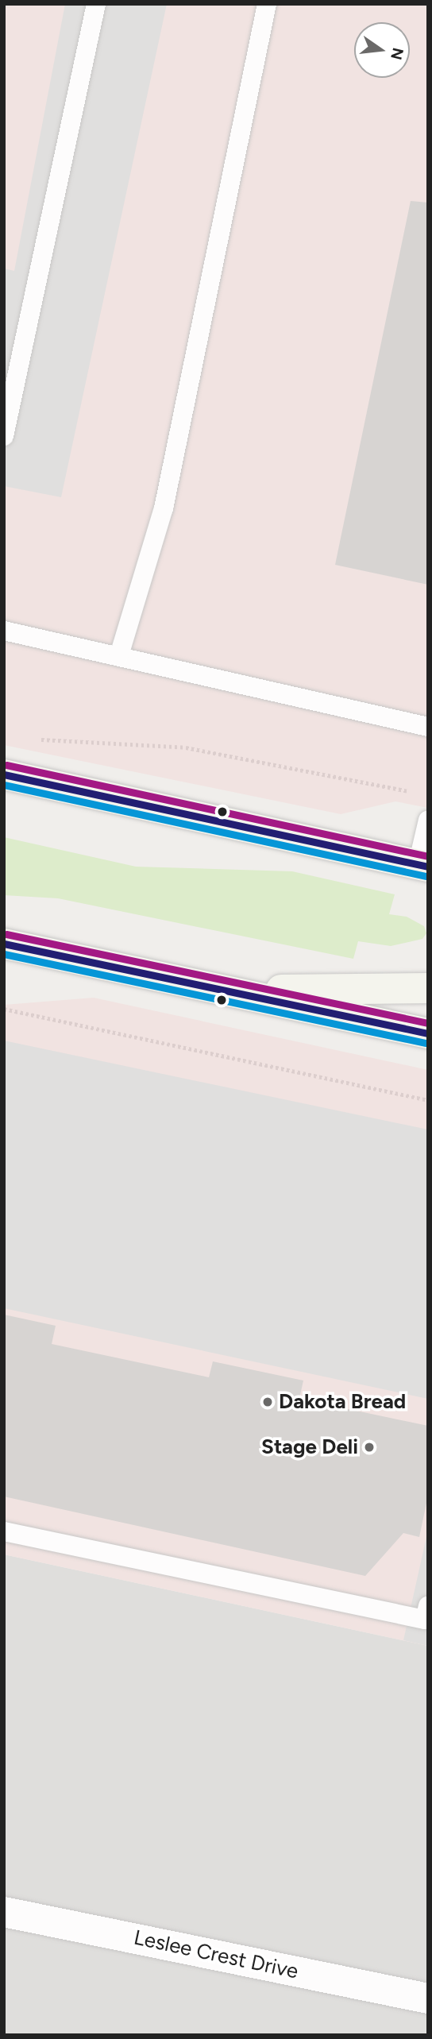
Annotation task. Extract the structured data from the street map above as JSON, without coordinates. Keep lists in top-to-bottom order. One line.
{"streets":{"street":["Leslee Crest Drive"]},"places":["Dakota Bread","Stage Deli"],"north":"right"}
